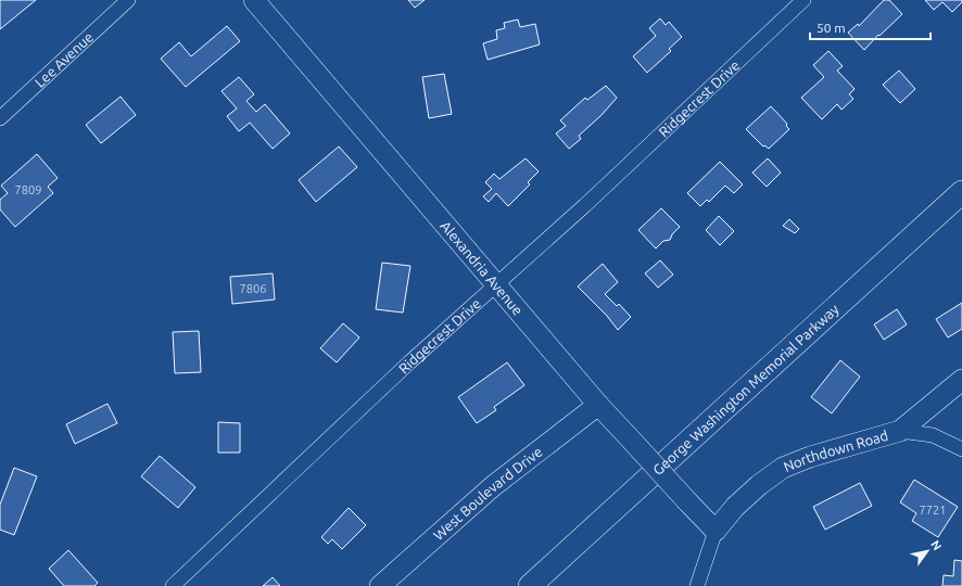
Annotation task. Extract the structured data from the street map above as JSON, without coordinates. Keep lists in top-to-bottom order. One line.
{"streets":{"main road":["George Washington Memorial Parkway"],"street":["Lee Avenue","Ridgecrest Drive","Alexandria Avenue","Northdown Road","West Boulevard Drive"]},"crossings":[["Ridgecrest Drive","Alexandria Avenue"],["Alexandria Avenue","Northdown Road"],["Alexandria Avenue","West Boulevard Drive"]],"house_numbers":["7809","7806","7721"],"scale_bar":"50 m","north":"top right"}
